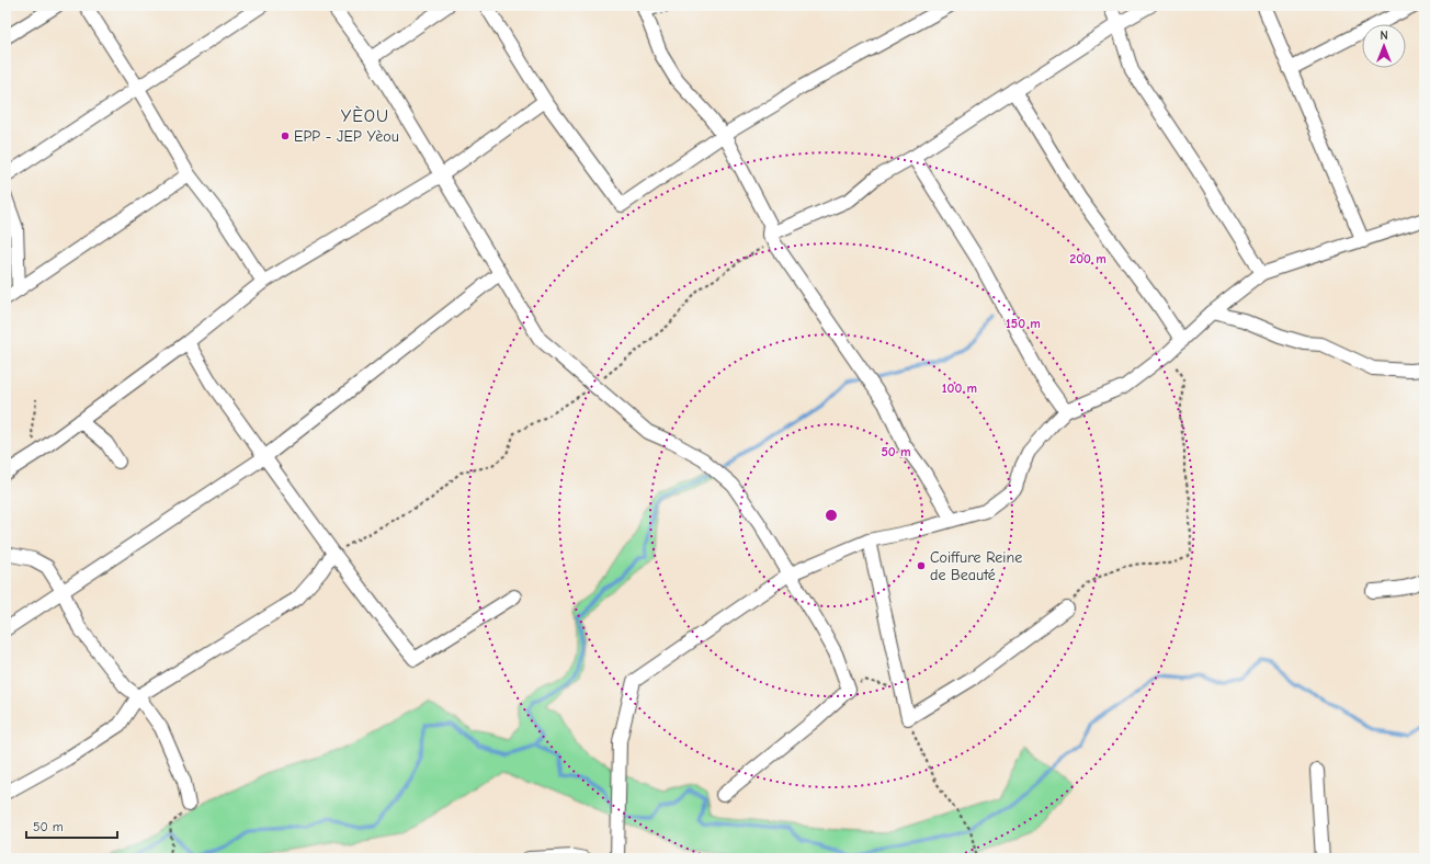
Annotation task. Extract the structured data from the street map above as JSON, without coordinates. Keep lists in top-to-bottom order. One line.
{"districts":["YÈOU"],"places":["EPP - JEP Yèou","Coiffure Reine de Beauté"],"scale_bar":"50 m","north":"top","rings":["200 m","150 m","100 m","50 m"]}
